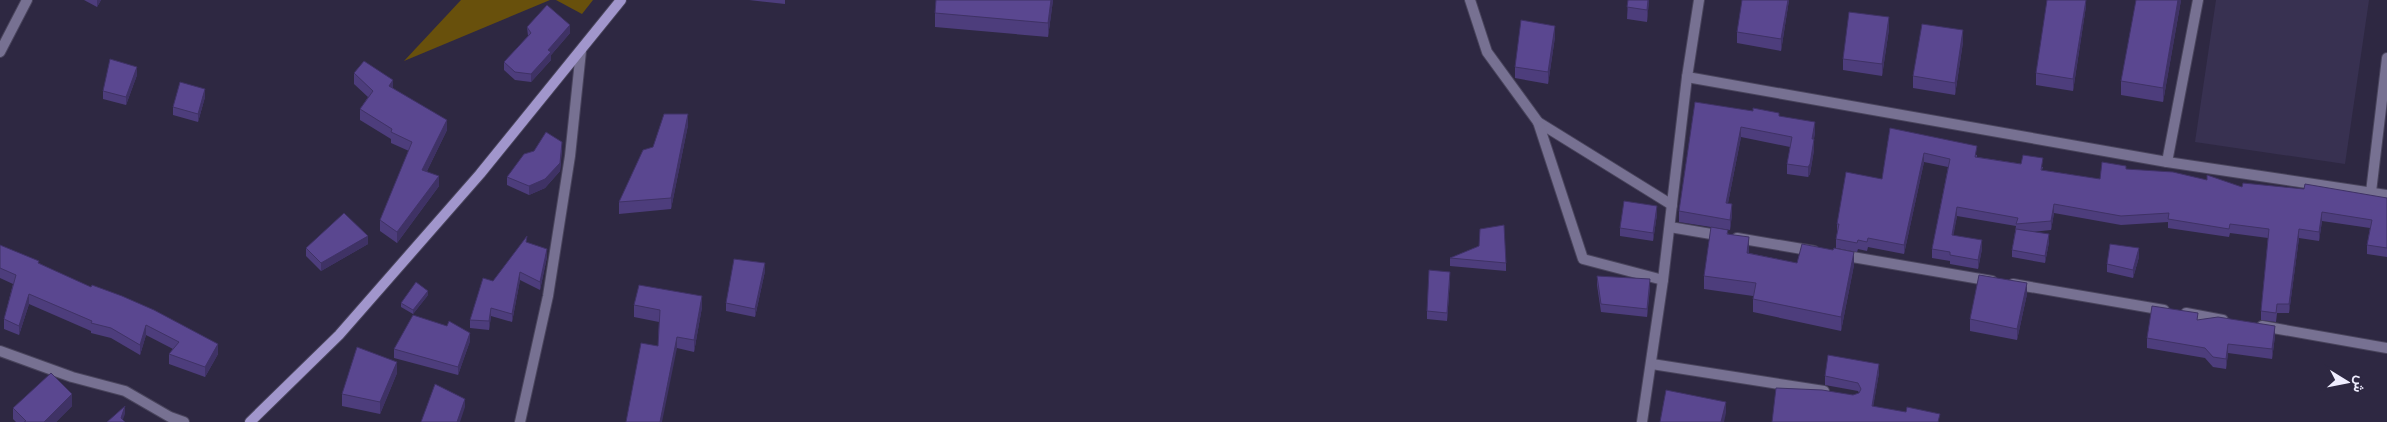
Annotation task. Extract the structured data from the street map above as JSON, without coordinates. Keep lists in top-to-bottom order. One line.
{"north":"right"}
